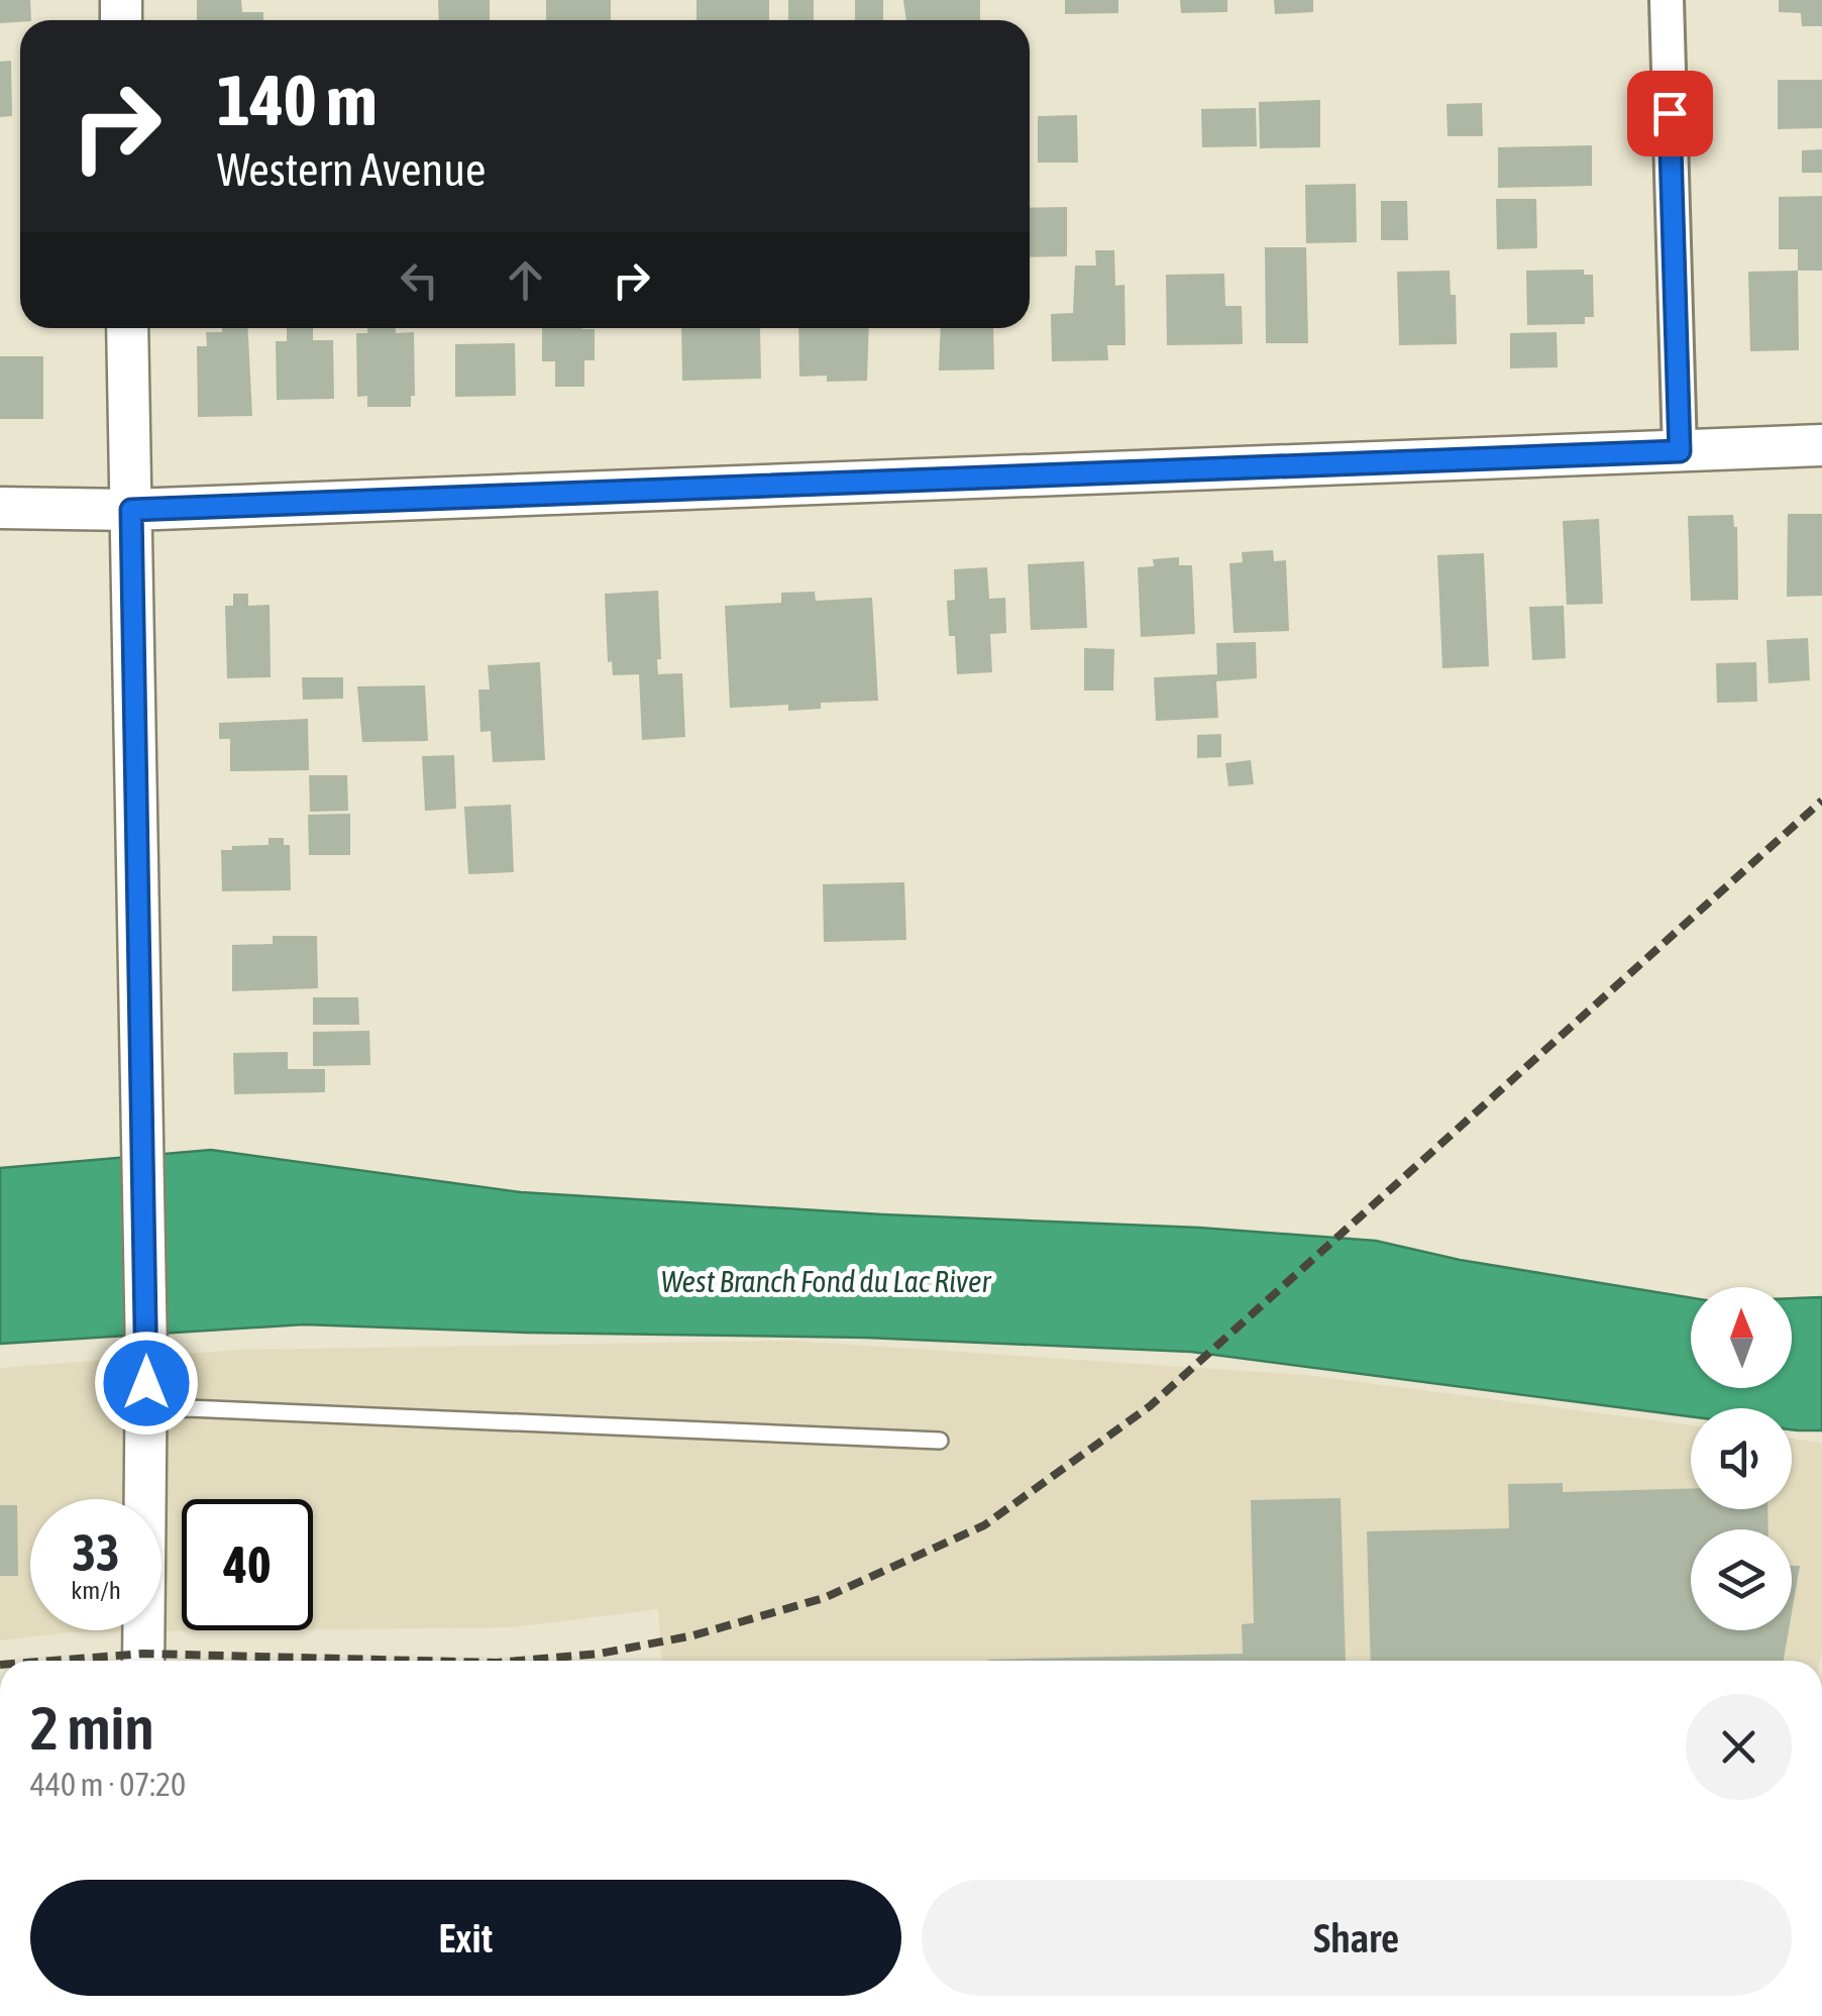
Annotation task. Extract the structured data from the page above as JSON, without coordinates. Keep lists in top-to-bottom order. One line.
{"water":["West Branch Fond du Lac River"],"north":"top","page":{"turn":["140 m","Western Avenue"],"speed":"33 km/h","limit":"40","heading":["2 min","440 m · 07:20"],"buttons":["Exit","Share"]}}
